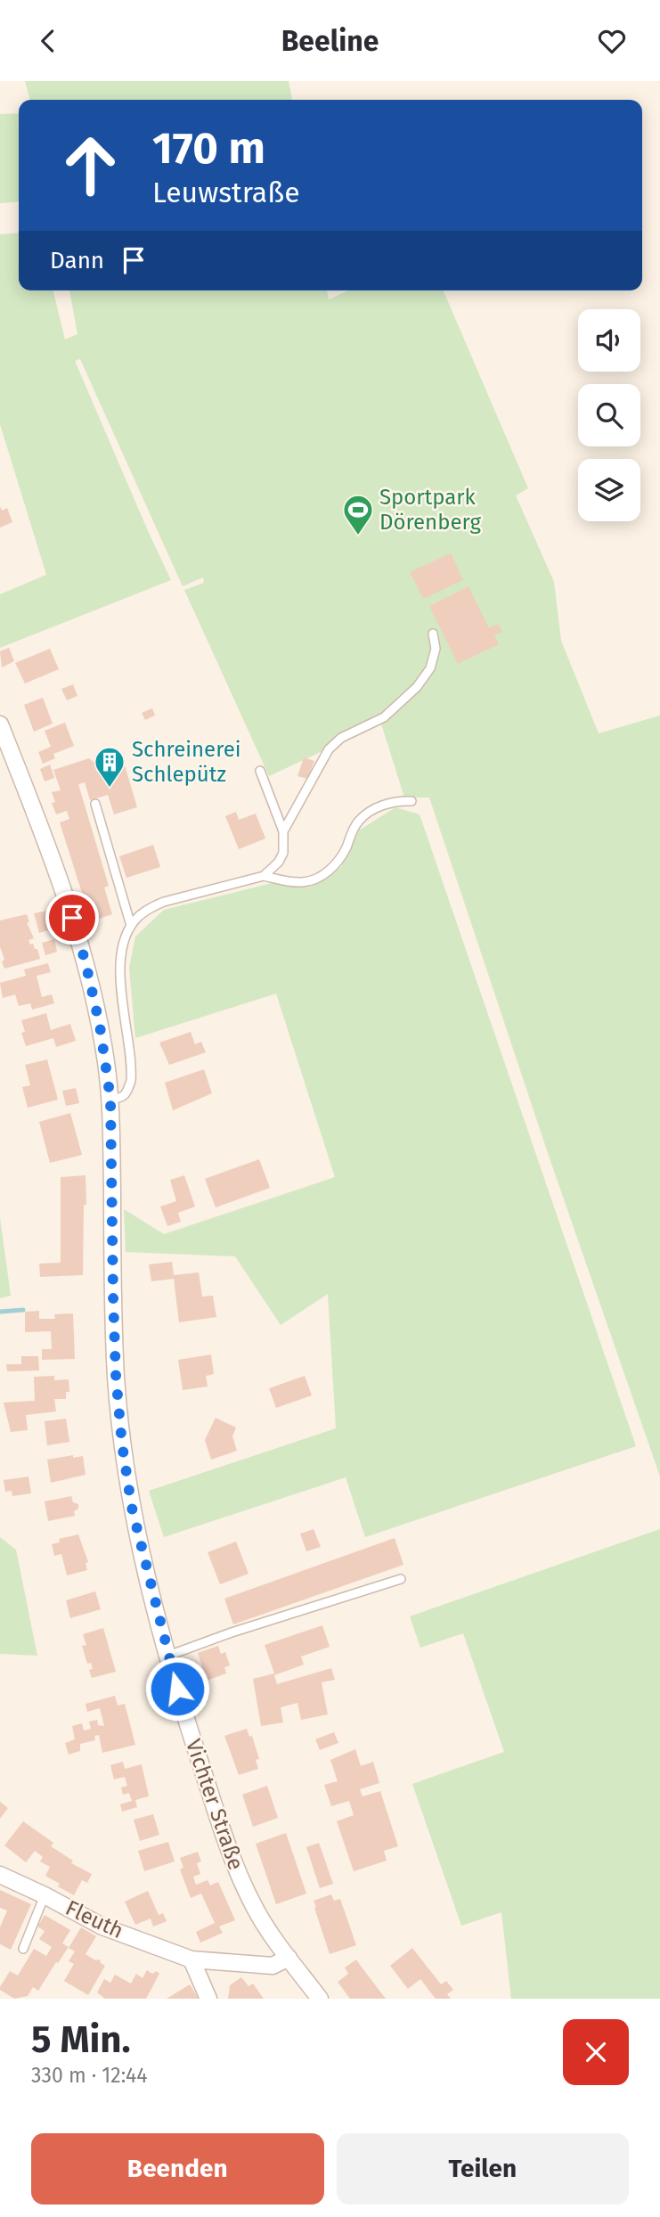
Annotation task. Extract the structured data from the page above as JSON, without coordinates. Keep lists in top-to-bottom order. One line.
{"streets":{"street":["Vichter Straße","Fleuth"]},"crossings":[["Vichter Straße","Fleuth"]],"places":{"sports":["Sportpark Dörenberg"],"building":["Schreinerei Schlepütz"]},"page":{"header":"Beeline","turn":["170 m","Leuwstraße"],"then":"Dann","heading":["5 Min.","330 m · 12:44"],"buttons":["Beenden","Teilen"]}}
